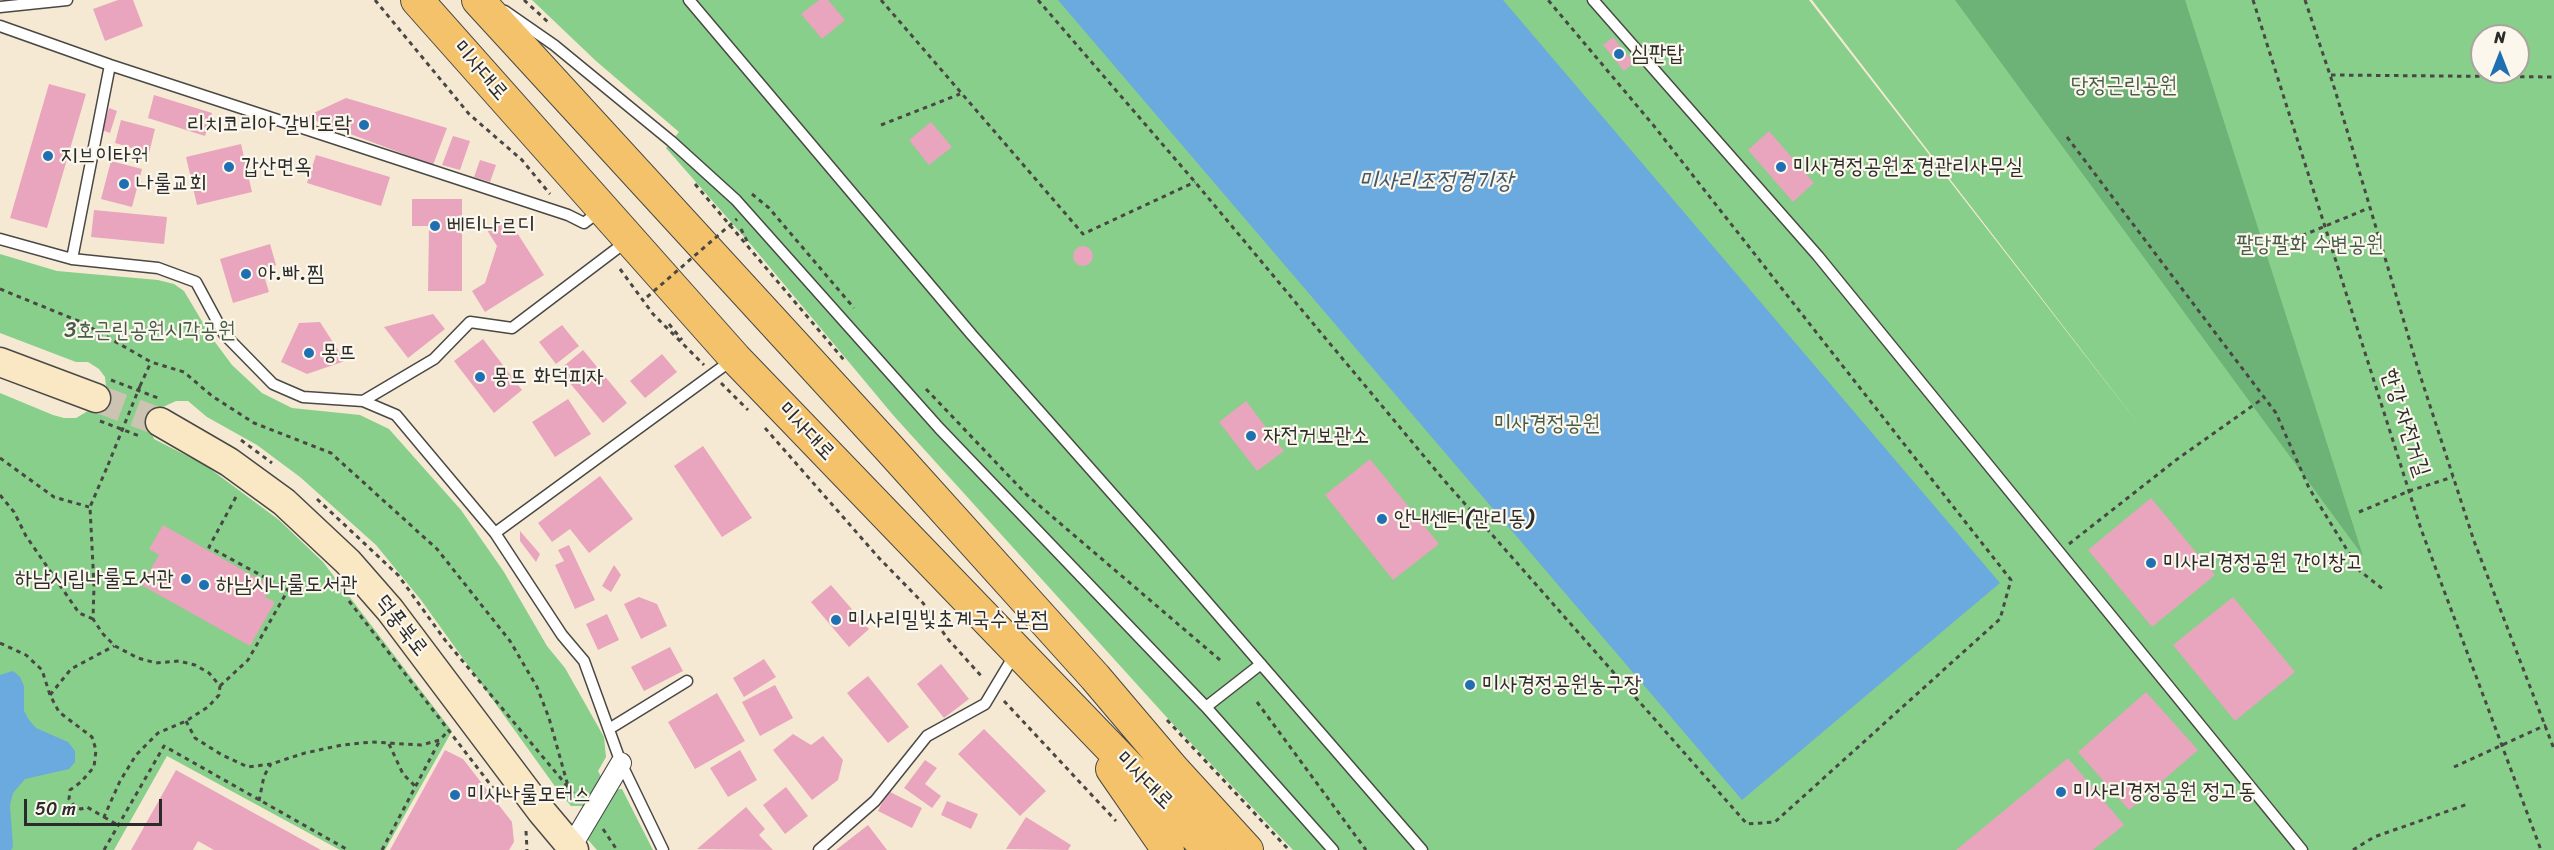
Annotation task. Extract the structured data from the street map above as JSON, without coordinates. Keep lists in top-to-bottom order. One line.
{"streets":{"main road":["미사대로"],"street":["덕풍북로"],"path":["한강 자전거길"]},"water":["미사리조정경기장"],"parks":["당정근린공원","팔당팔화 수변공원","3호근린공원시각공원","미사경정공원"],"places":["심판탑","리치코리아 갈비도락","지브이타워","갑산면옥","미사경정공원조경관리사무실","나룰교회","베티나르디","아.빠.찜","몽뜨","몽뜨 화덕피자","자전거보관소","안내센터(관리동)","미사리경정공원 간이창고","하남시립나룰도서관","하남시나룰도서관","미사리밀빛초계국수 본점","미사경정공원농구장","미사리경정공원 정고동","미사나룰모터스"],"scale_bar":"50 m","north":"top"}
